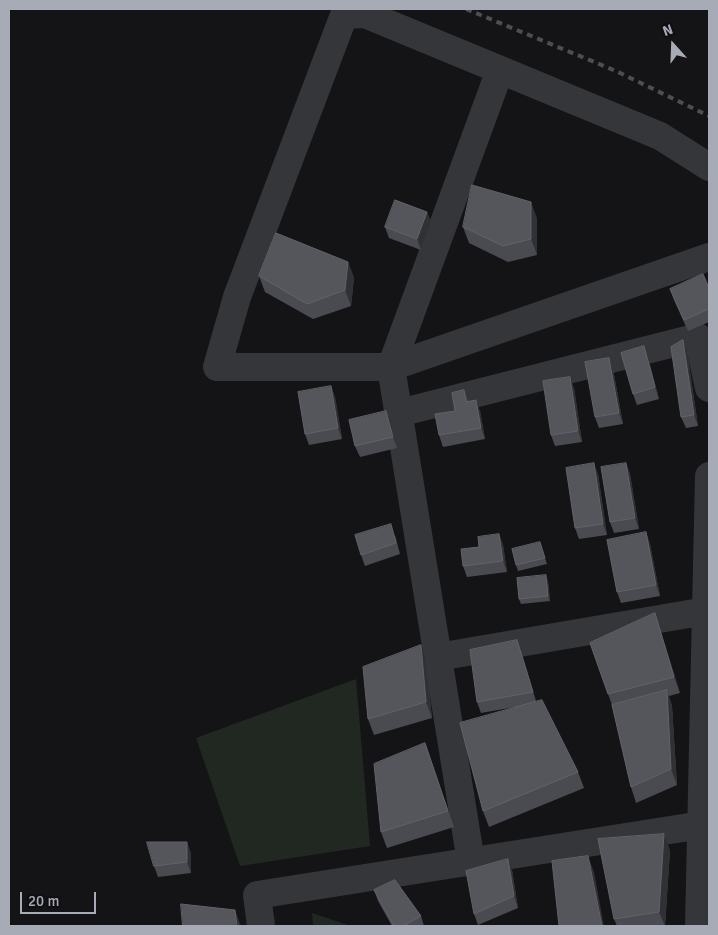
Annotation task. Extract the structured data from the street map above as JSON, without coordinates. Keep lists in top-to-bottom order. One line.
{"scale_bar":"20 m","north":"top"}
